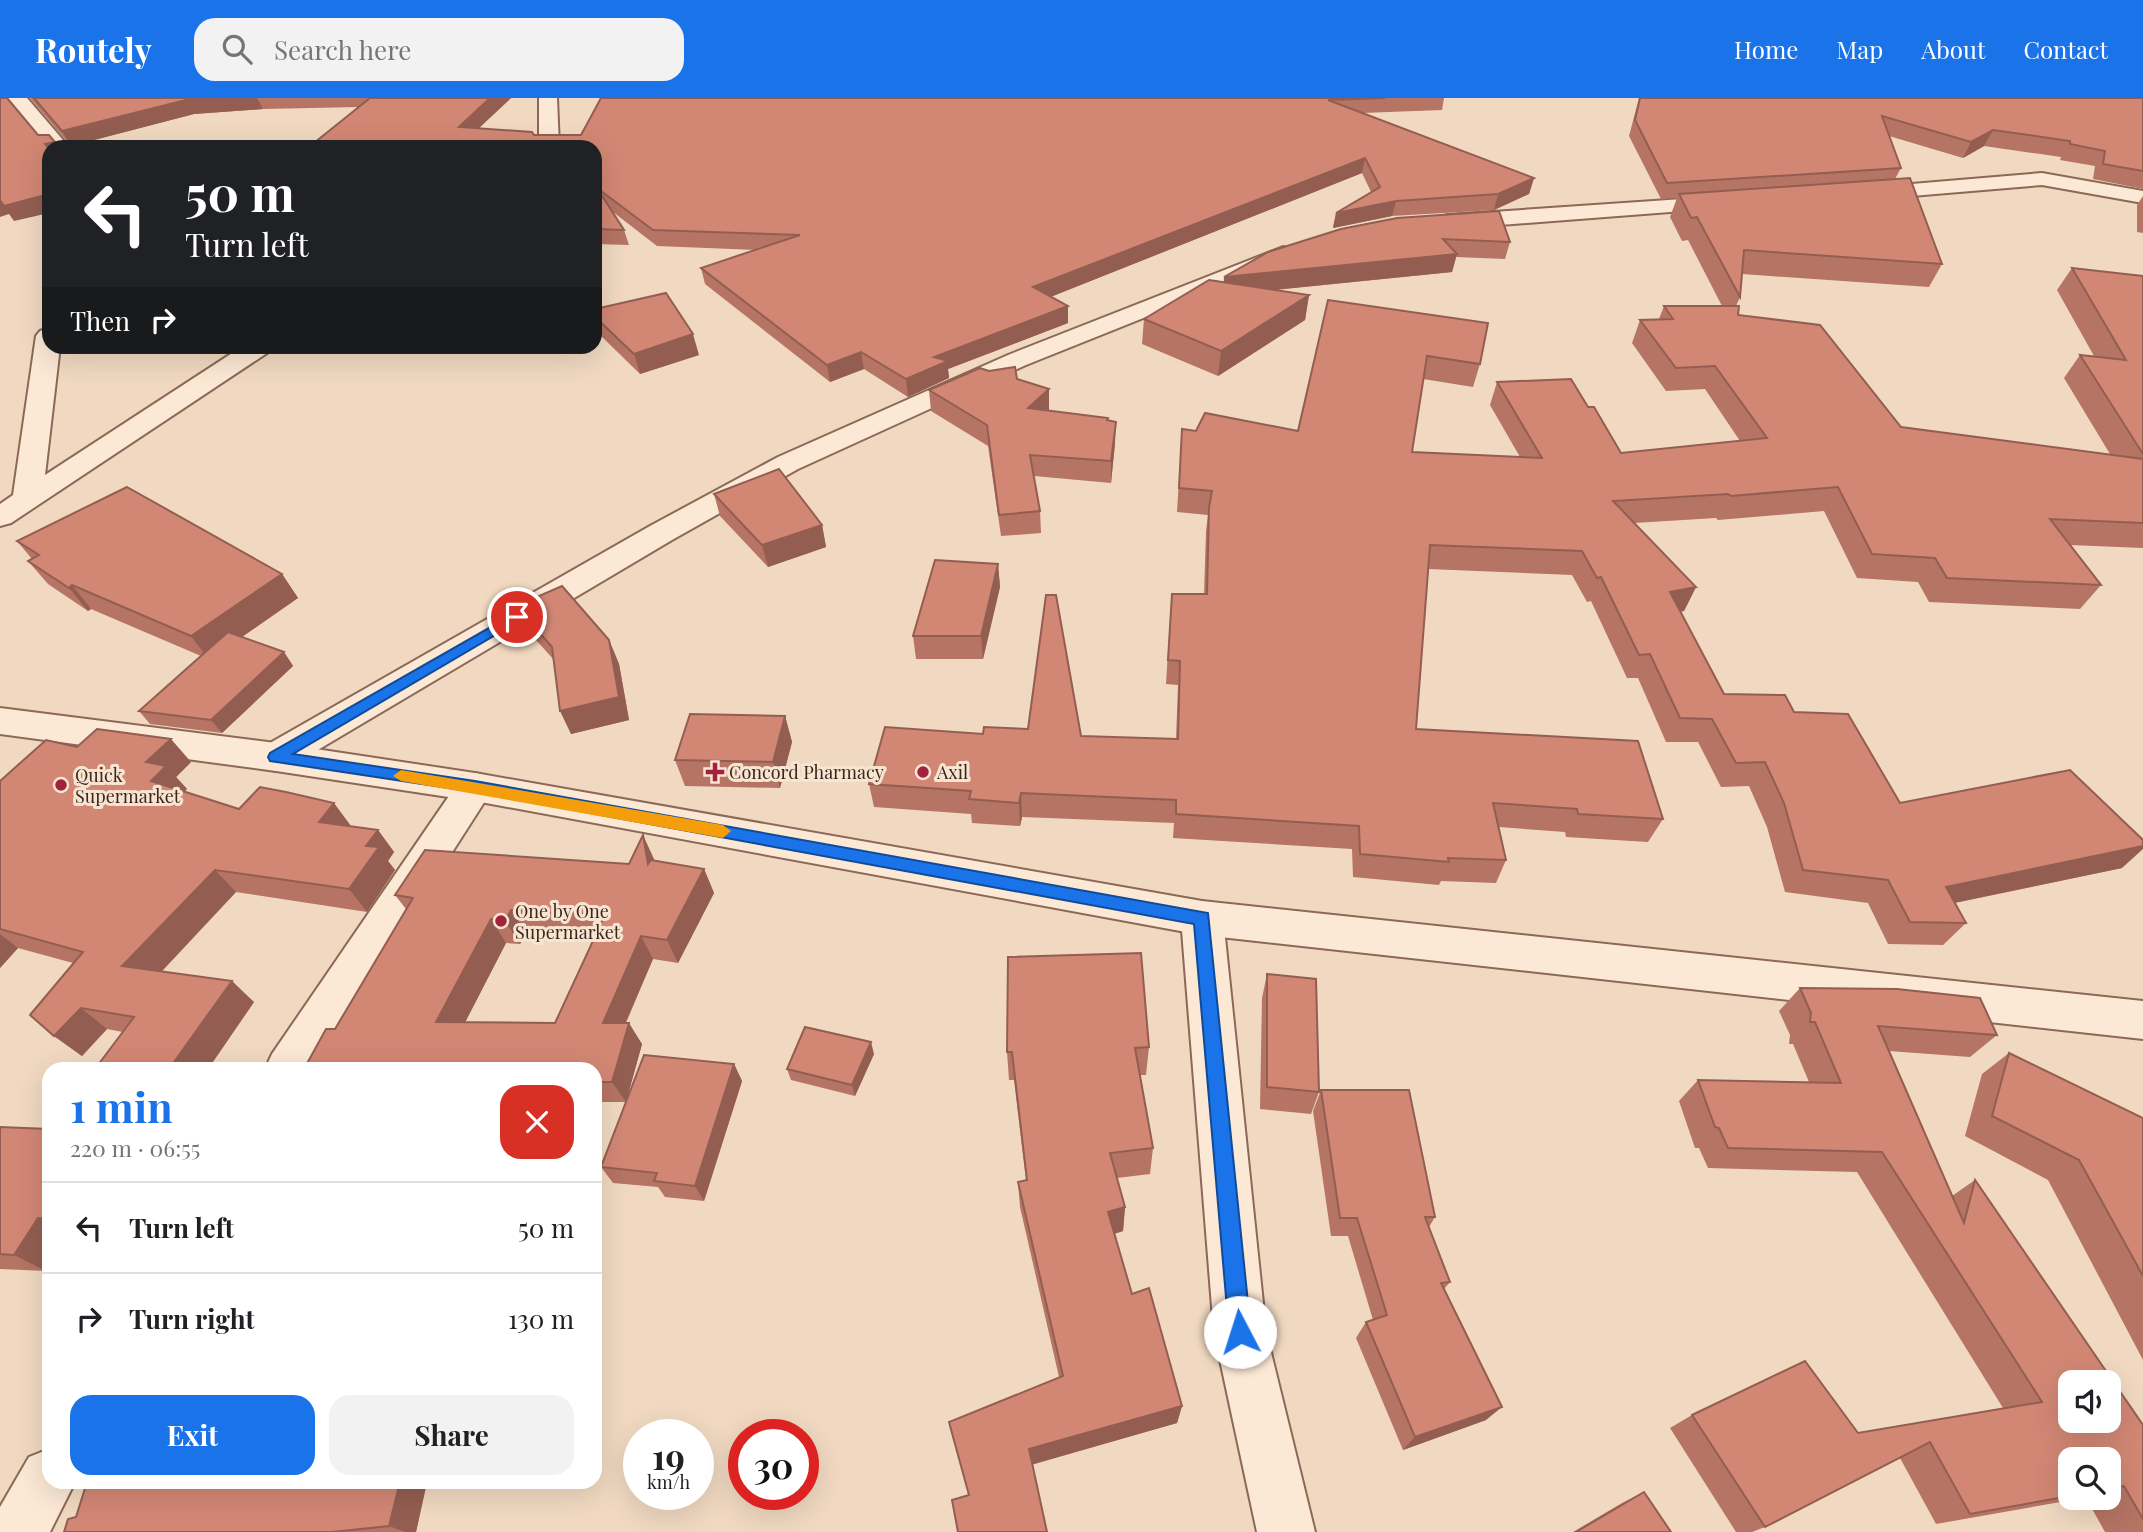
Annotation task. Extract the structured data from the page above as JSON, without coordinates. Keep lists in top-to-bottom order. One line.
{"places":{"health":["Concord Pharmacy"],"other":["Axil","Quick Supermarket","One by One Supermarket"]},"page":{"header":"Routely","search":"Search here","nav":["Home","Map","About","Contact"],"turn":["50 m","Turn left"],"then":"Then","heading":["1 min","220 m · 06:55"],"list":[{"name":"Turn left","value":"50 m"},{"name":"Turn right","value":"130 m"}],"buttons":["Exit","Share"],"speed":"19 km/h","limit":"30"}}
